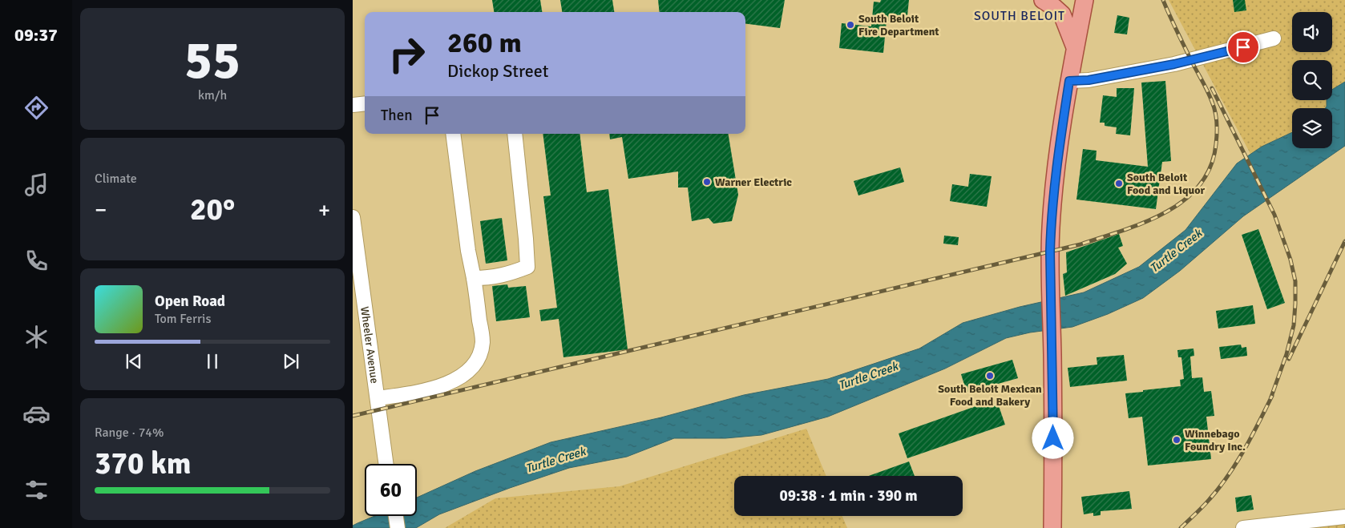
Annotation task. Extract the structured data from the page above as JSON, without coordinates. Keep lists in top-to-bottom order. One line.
{"streets":{"street":["Wheeler Avenue"]},"districts":["SOUTH BELOIT"],"water":["Turtle Creek"],"places":["South Beloit Fire Department","Warner Electric","South Beloit Food and Liquor","South Beloit Mexican Food and Bakery","Winnebago Foundry Inc."],"page":{"tabs":"09:37","tile":[["55","km/h"],"Climate",["Range · 74%","370 km"]],"turn":["260 m","Dickop Street"],"then":"Then","heat":["−","20°","+"],"song":["Open Road","Tom Ferris"],"limit":"60","trip":"09:38 · 1 min · 390 m"}}
